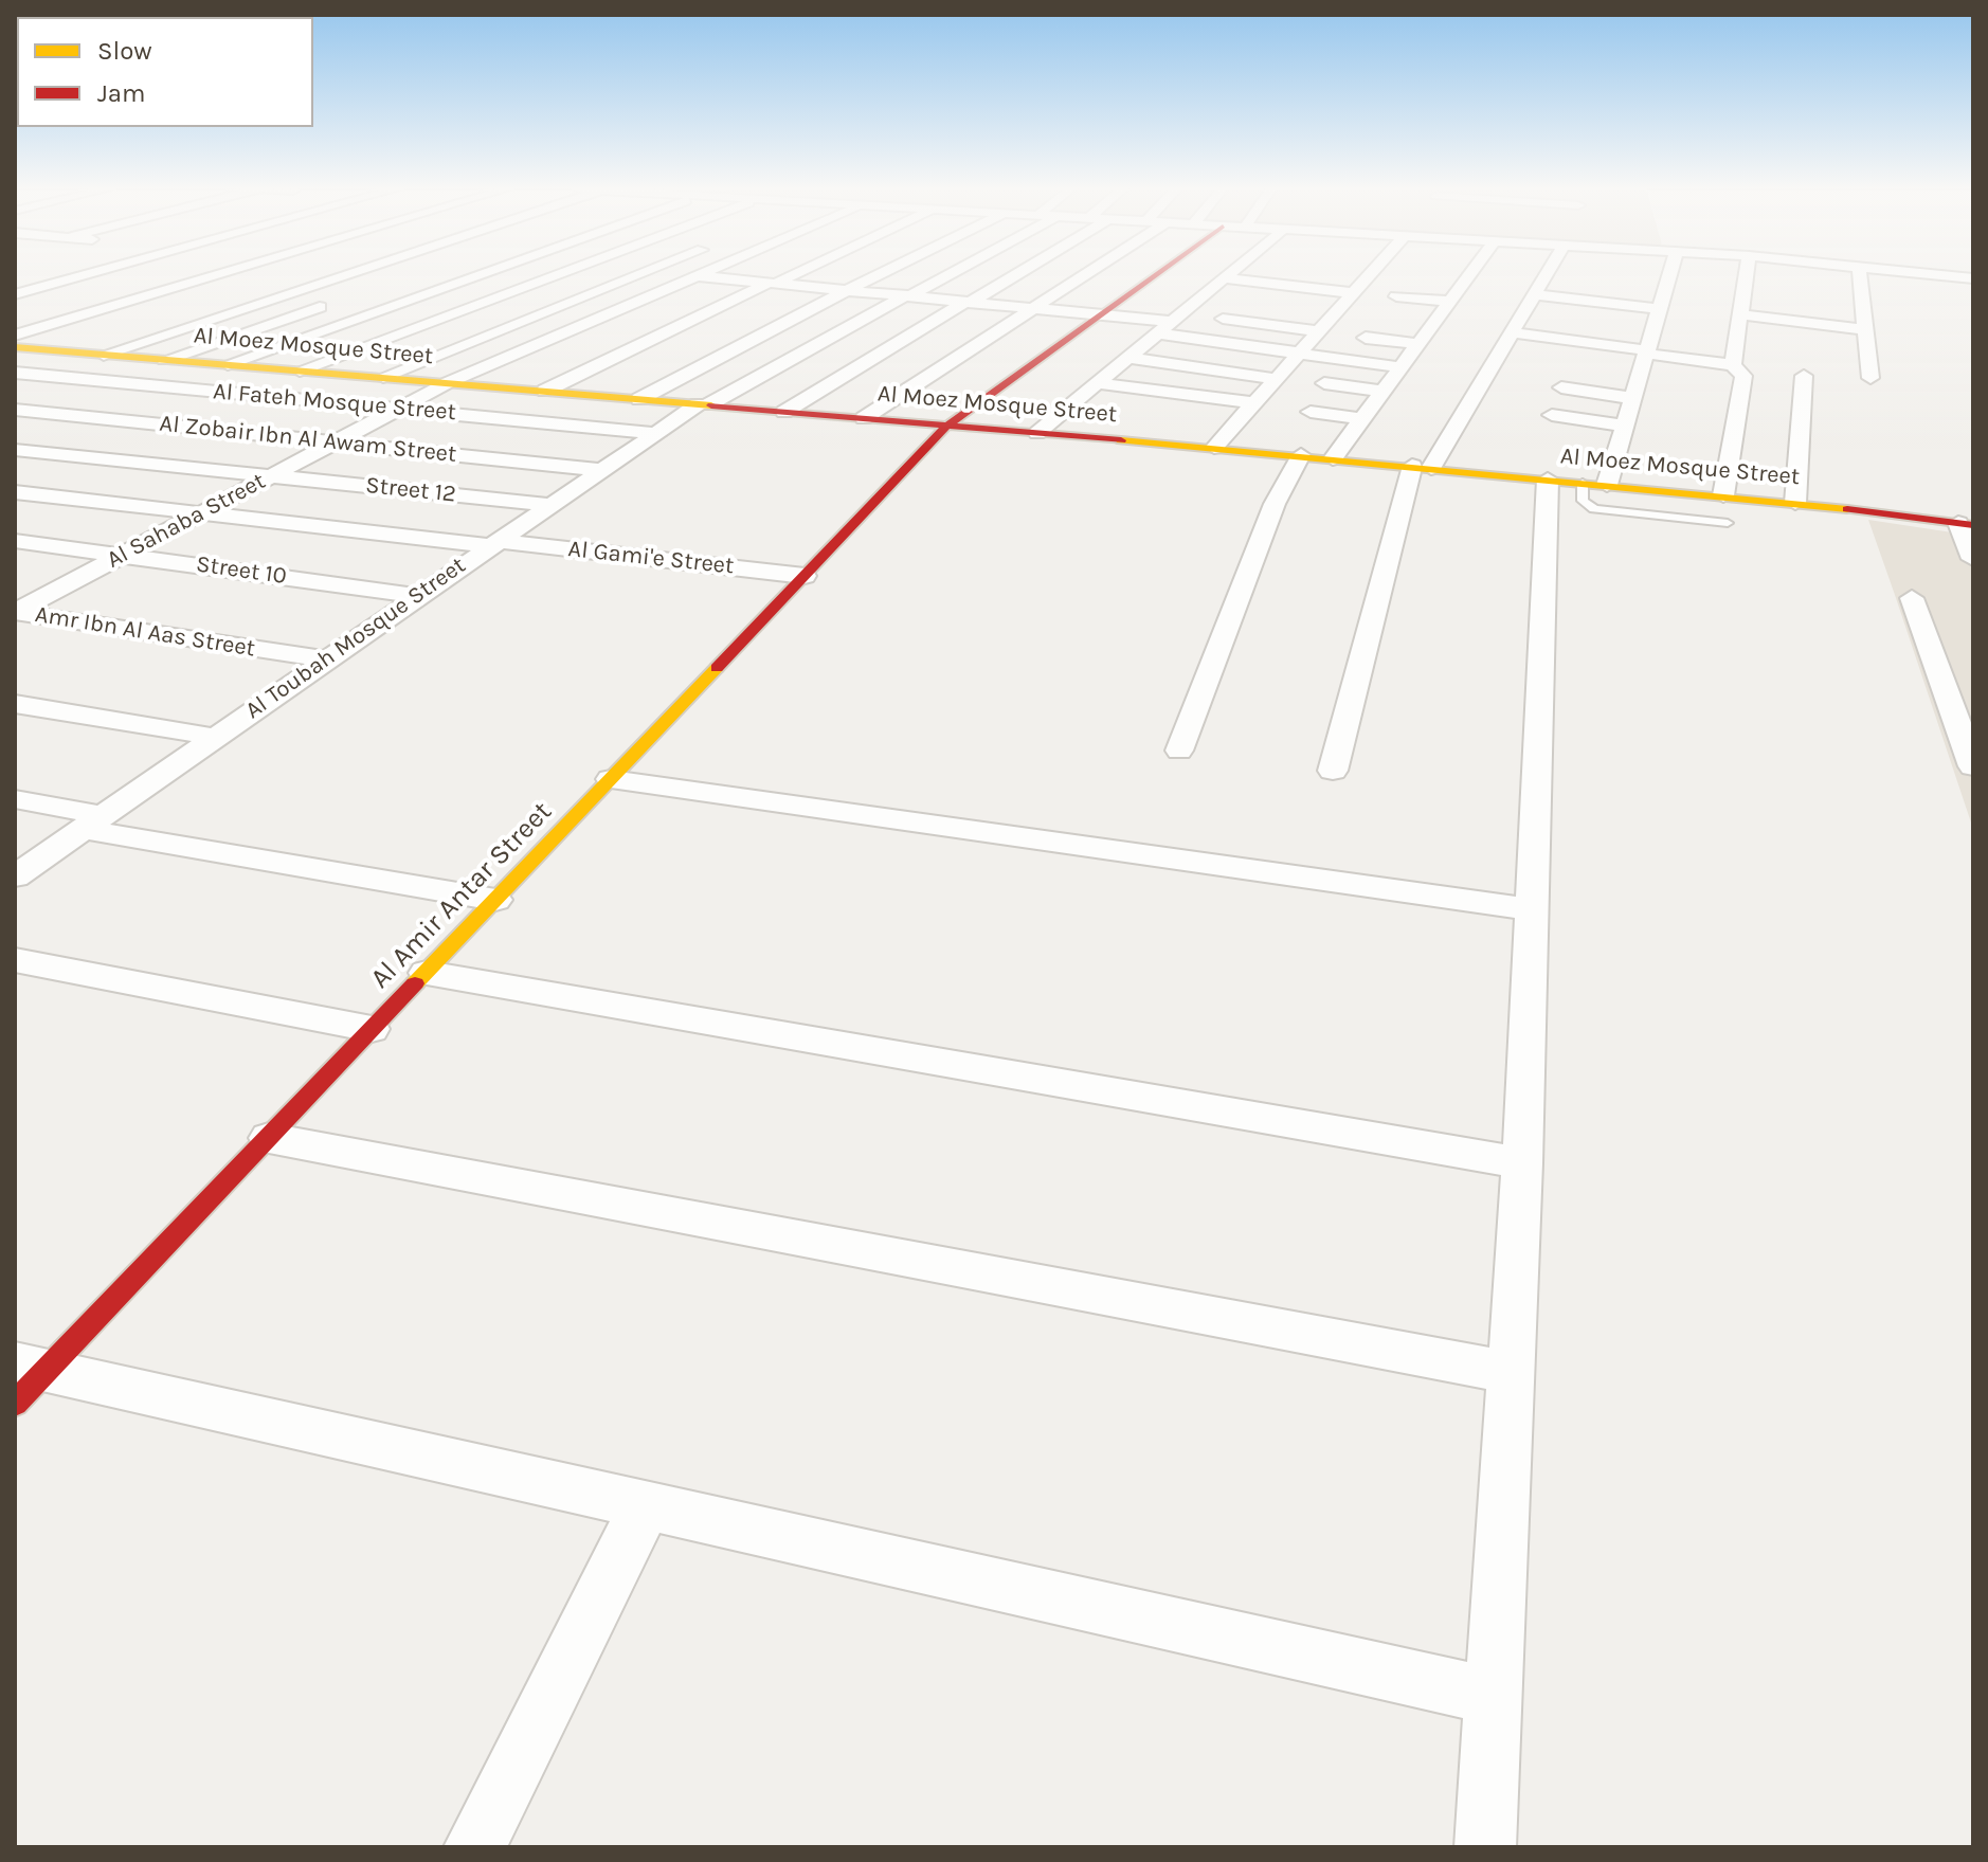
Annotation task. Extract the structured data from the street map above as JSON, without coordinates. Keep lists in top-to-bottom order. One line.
{"streets":{"street":["Al Moez Mosque Street","Al Fateh Mosque Street","Al Zobair Ibn Al Awam Street","Street 12","Al Sahaba Street","Al Gami'e Street","Street 10","Amr Ibn Al Aas Street","Al Toubah Mosque Street","Al Amir Antar Street"]},"crossings":[["Al Moez Mosque Street","Al Sahaba Street"],["Al Moez Mosque Street","Al Toubah Mosque Street"],["Al Moez Mosque Street","Al Amir Antar Street"],["Al Fateh Mosque Street","Al Sahaba Street"],["Al Fateh Mosque Street","Al Toubah Mosque Street"],["Al Zobair Ibn Al Awam Street","Al Sahaba Street"],["Al Zobair Ibn Al Awam Street","Al Toubah Mosque Street"],["Street 12","Al Sahaba Street"],["Street 12","Al Toubah Mosque Street"],["Al Sahaba Street","Al Gami'e Street"],["Al Sahaba Street","Street 10"],["Al Sahaba Street","Amr Ibn Al Aas Street"],["Al Gami'e Street","Al Toubah Mosque Street"],["Al Gami'e Street","Al Amir Antar Street"],["Street 10","Al Toubah Mosque Street"],["Amr Ibn Al Aas Street","Al Toubah Mosque Street"]],"legend":["Slow","Jam"]}
